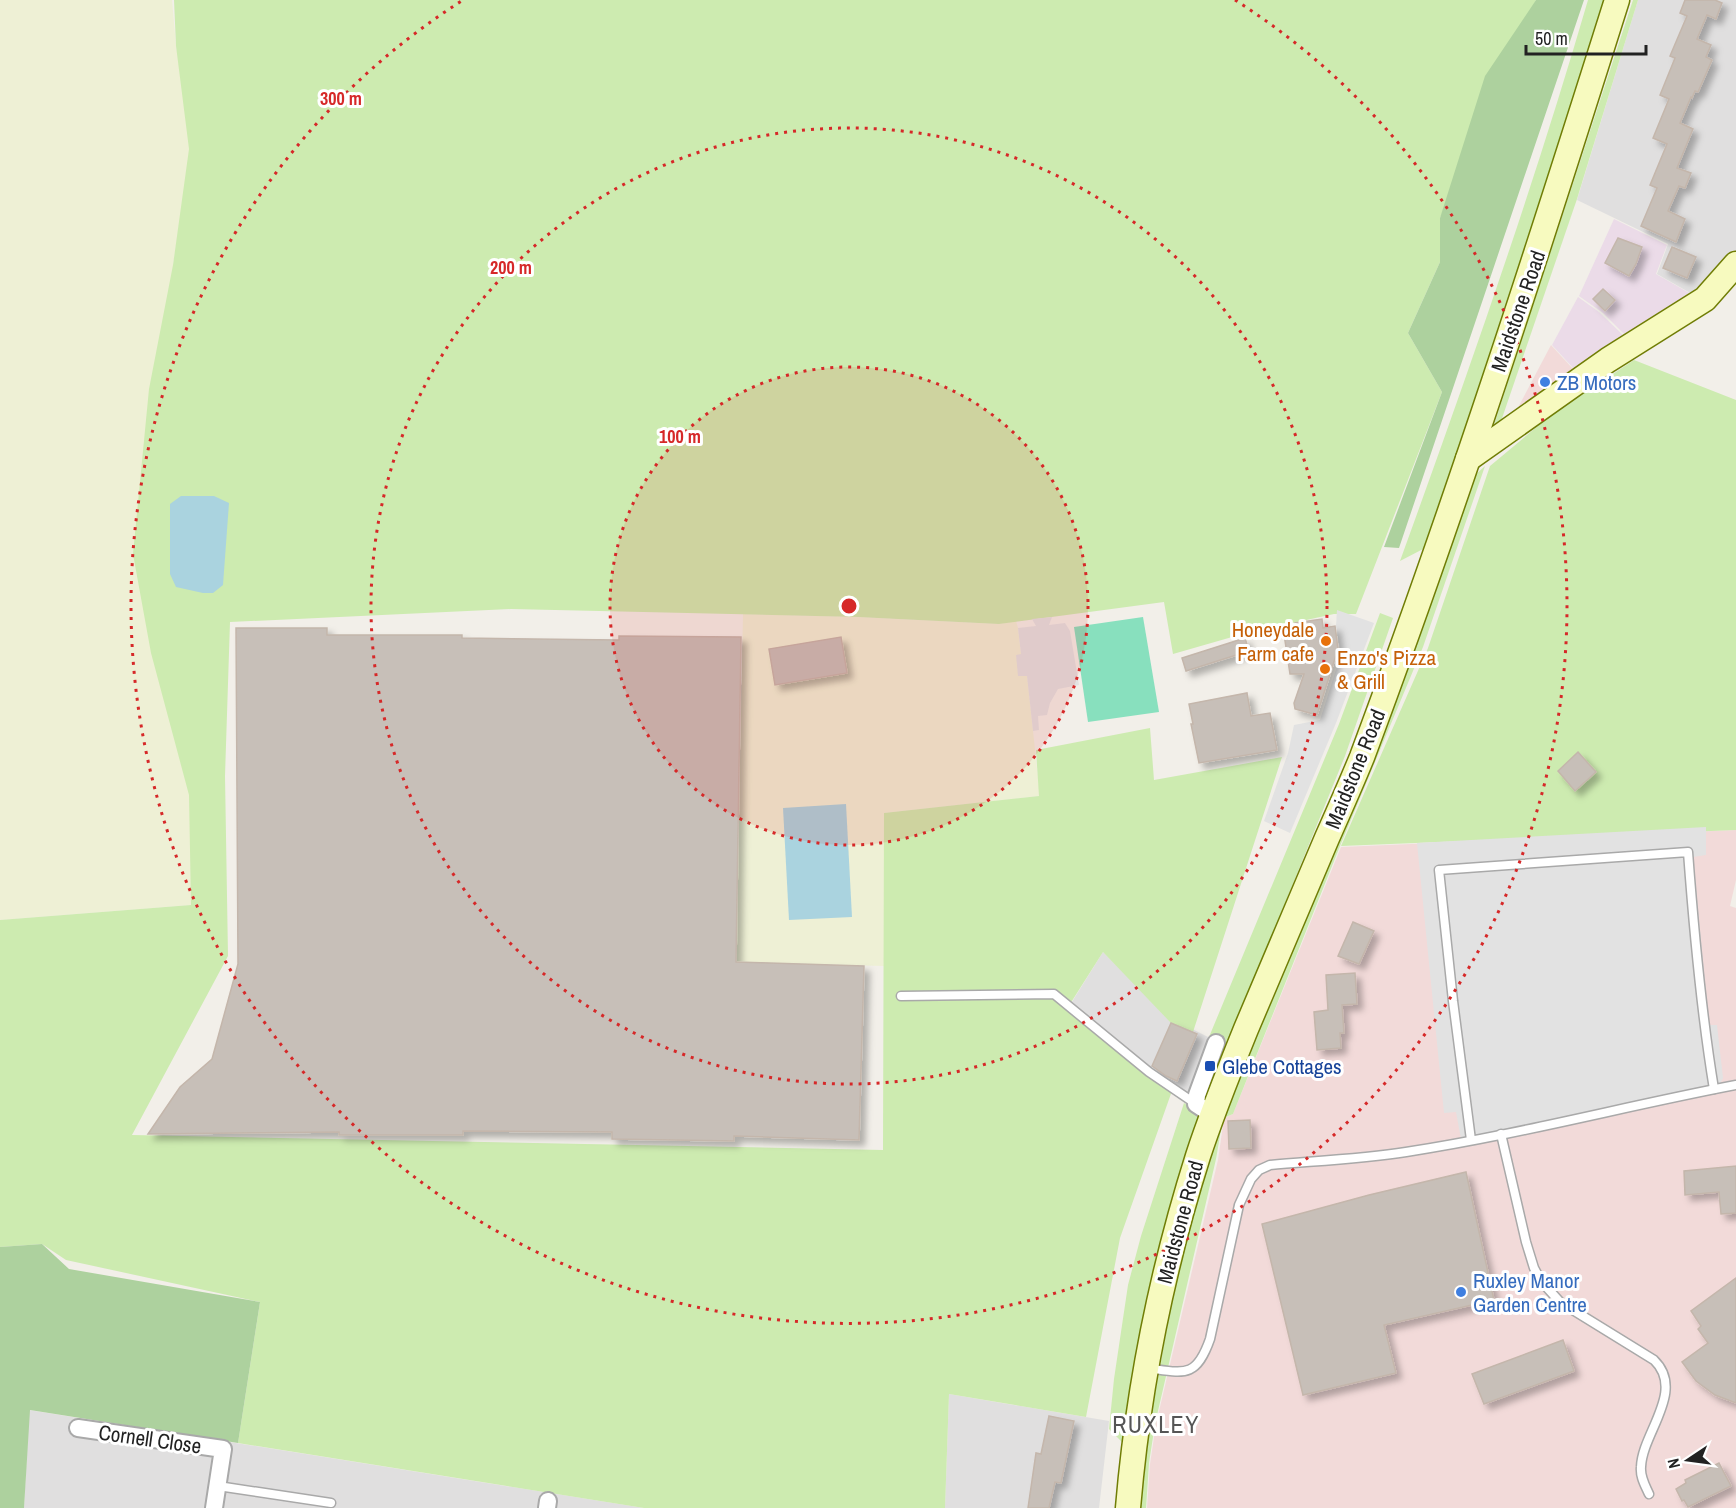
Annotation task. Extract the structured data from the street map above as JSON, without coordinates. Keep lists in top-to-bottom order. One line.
{"streets":{"main road":["Maidstone Road"],"street":["Cornell Close"]},"districts":["RUXLEY"],"places":{"other":["ZB Motors","Honeydale Farm cafe","Enzo's Pizza & Grill","Ruxley Manor Garden Centre"],"transit":["Glebe Cottages"]},"scale_bar":"50 m","north":"left","rings":["300 m","200 m","100 m"]}
